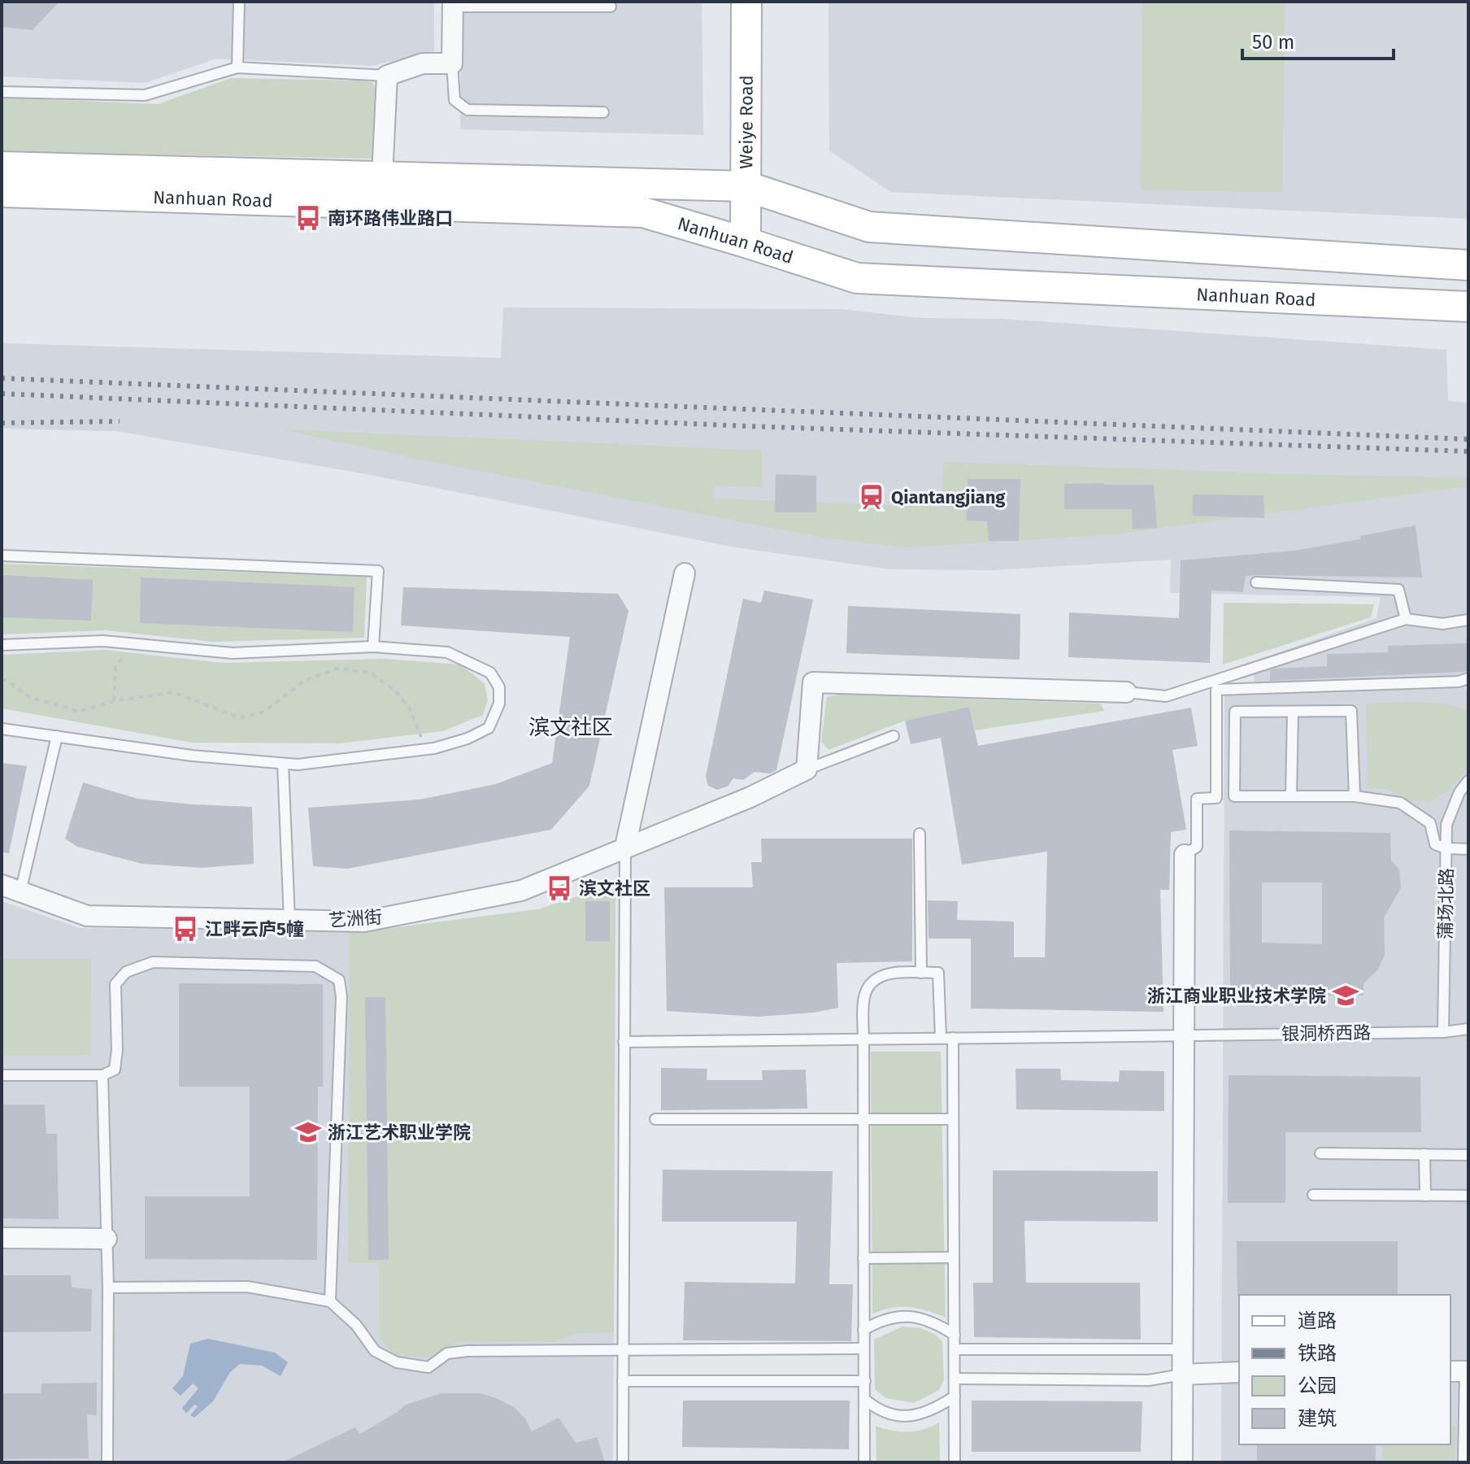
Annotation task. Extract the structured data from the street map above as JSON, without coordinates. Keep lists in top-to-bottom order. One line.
{"streets":{"main road":["Weiye Road","Nanhuan Road"],"street":["艺洲街"],"lane":["蒲场北路","银洞桥西路"]},"crossings":[["Weiye Road","Nanhuan Road"],["蒲场北路","银洞桥西路"]],"districts":["滨文社区"],"places":{"bus stop":["南环路伟业路口","滨文社区","江畔云庐5幢"],"station":["Qiantangjiang"],"school or university":["浙江商业职业技术学院","浙江艺术职业学院"]},"legend":["道路","铁路","公园","建筑"],"scale_bar":"50 m"}
